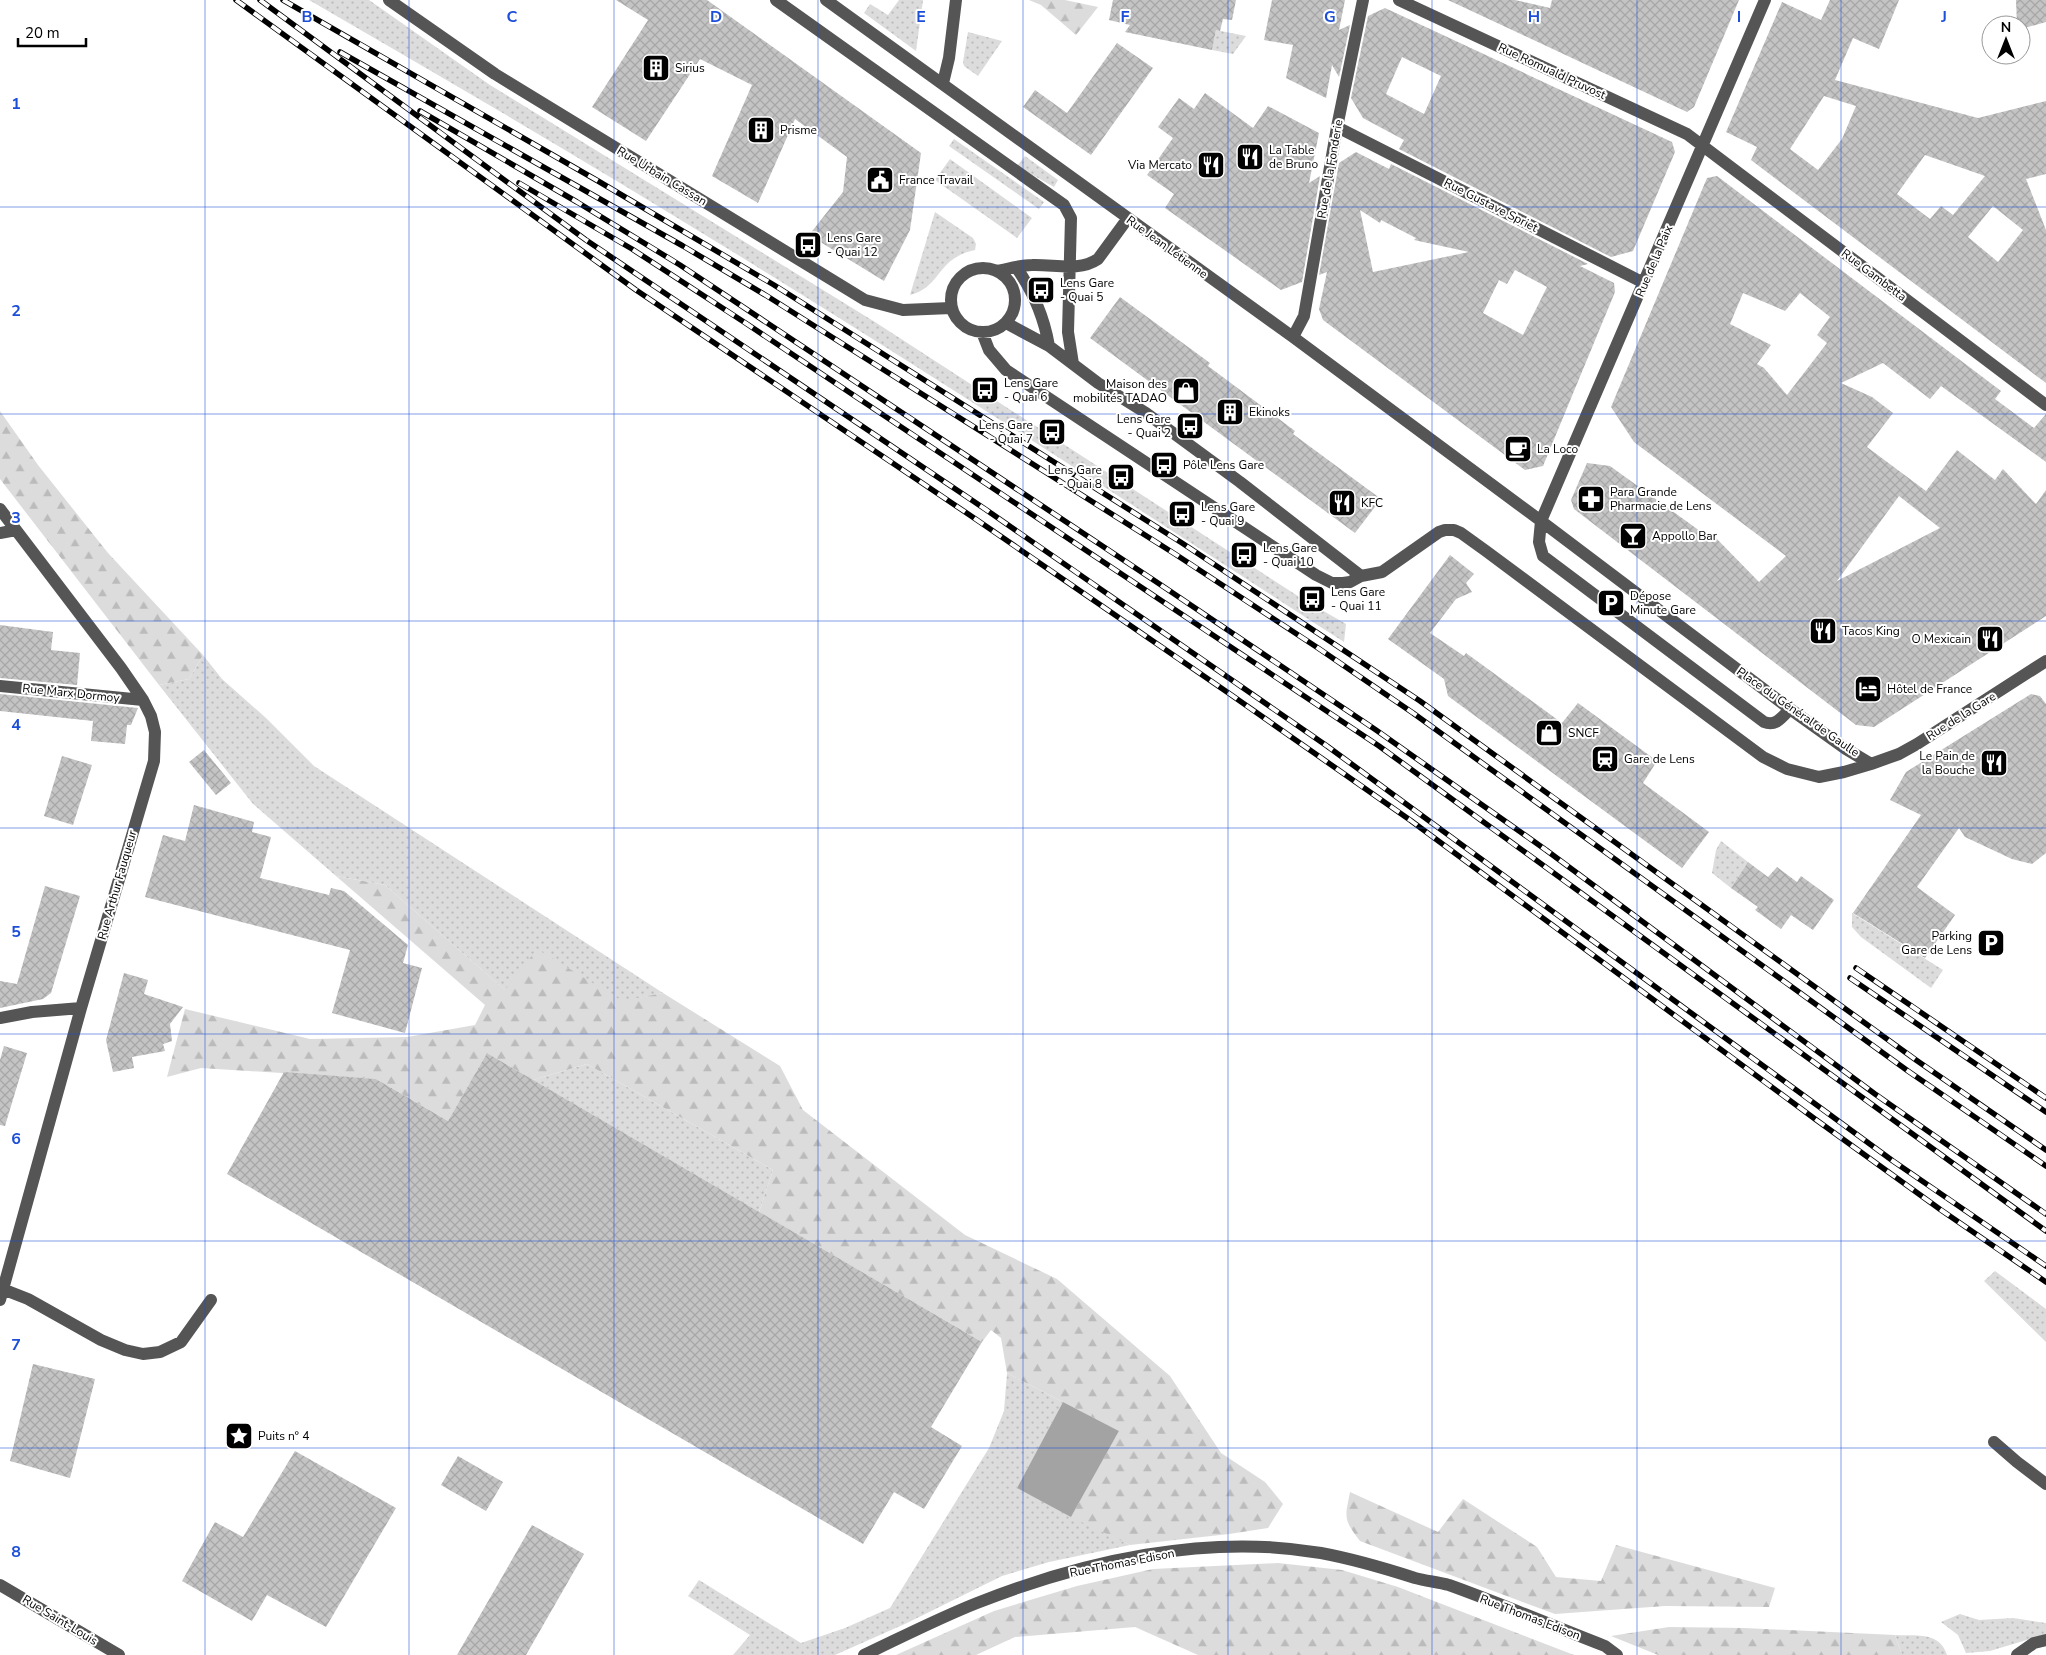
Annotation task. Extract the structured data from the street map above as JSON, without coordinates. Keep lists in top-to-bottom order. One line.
{"streets":{"street":["Rue Romuald Pruvost","Rue de la Fonderie","Rue Urbain Cassan","Rue Gustave Spriet","Rue Jean Létienne","Rue de la Paix","Rue Gambetta","Rue Marx Dormoy","Place du Général de Gaulle","Rue de la Gare","Rue Arthur Fauqueur","Rue Thomas Edison","Rue Saint-Louis"]},"crossings":[["Rue Romuald Pruvost","Rue de la Paix"],["Rue Romuald Pruvost","Rue Gambetta"],["Rue de la Fonderie","Rue Gustave Spriet"],["Rue de la Fonderie","Rue Jean Létienne"],["Rue Gustave Spriet","Rue de la Paix"],["Rue Jean Létienne","Place du Général de Gaulle"],["Rue de la Paix","Rue Gambetta"],["Rue de la Paix","Place du Général de Gaulle"],["Rue Marx Dormoy","Rue Arthur Fauqueur"],["Place du Général de Gaulle","Rue de la Gare"]],"places":{"building":["Sirius","Prisme","Ekinoks"],"restaurant":["La Table de Bruno","Via Mercato","KFC","Tacos King","O Mexicain","Le Pain de la Bouche"],"public building":["France Travail"],"bus stop":["Lens Gare - Quai 12","Lens Gare - Quai 5","Lens Gare - Quai 6","Lens Gare - Quai 2","Lens Gare - Quai 7","Pôle Lens Gare","Lens Gare - Quai 8","Lens Gare - Quai 9","Lens Gare - Quai 10","Lens Gare - Quai 11"],"shop":["Maison des mobilités TADAO","SNCF"],"cafe":["La Loco"],"pharmacy":["Para Grande Pharmacie de Lens"],"bar":["Appollo Bar"],"parking":["Dépose Minute Gare","Parking Gare de Lens"],"hotel":["Hôtel de France"],"station":["Gare de Lens"],"place":["Puits n° 4"]},"scale_bar":"20 m","north":"top","grid":{"columns":["B","C","D","E","F","G","H","I","J"],"rows":["1","2","3","4","5","6","7","8"]}}
